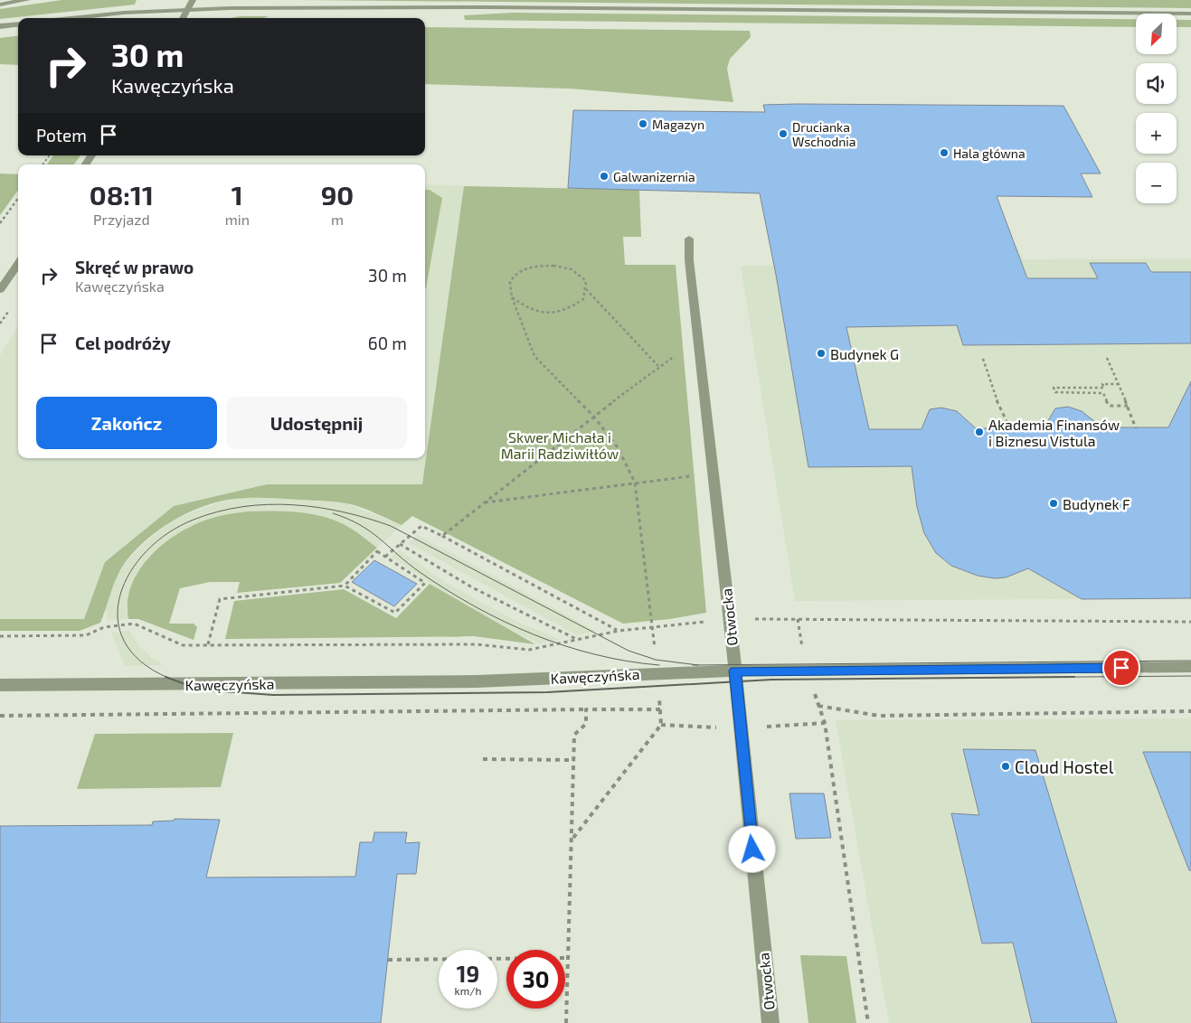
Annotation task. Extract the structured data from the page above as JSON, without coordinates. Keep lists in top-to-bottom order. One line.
{"streets":{"street":["Otwocka","Kawęczyńska"]},"crossings":[["Otwocka","Kawęczyńska"]],"parks":["Skwer Michała i Marii Radziwiłłów"],"places":["Magazyn","Drucianka Wschodnia","Hala główna","Galwanizernia","Budynek G","Akademia Finansów i Biznesu Vistula","Budynek F","Cloud Hostel"],"north":"bottom left","page":{"map_buttons":["+","−"],"turn":["30 m","Kawęczyńska"],"then":"Potem","eta":["08:11","Przyjazd","1","min","90","m"],"list":[{"name":"Skręć w prawo","note":"Kawęczyńska","value":"30 m"},{"name":"Cel podróży","value":"60 m"}],"buttons":["Zakończ","Udostępnij"],"speed":"19 km/h","limit":"30"}}
